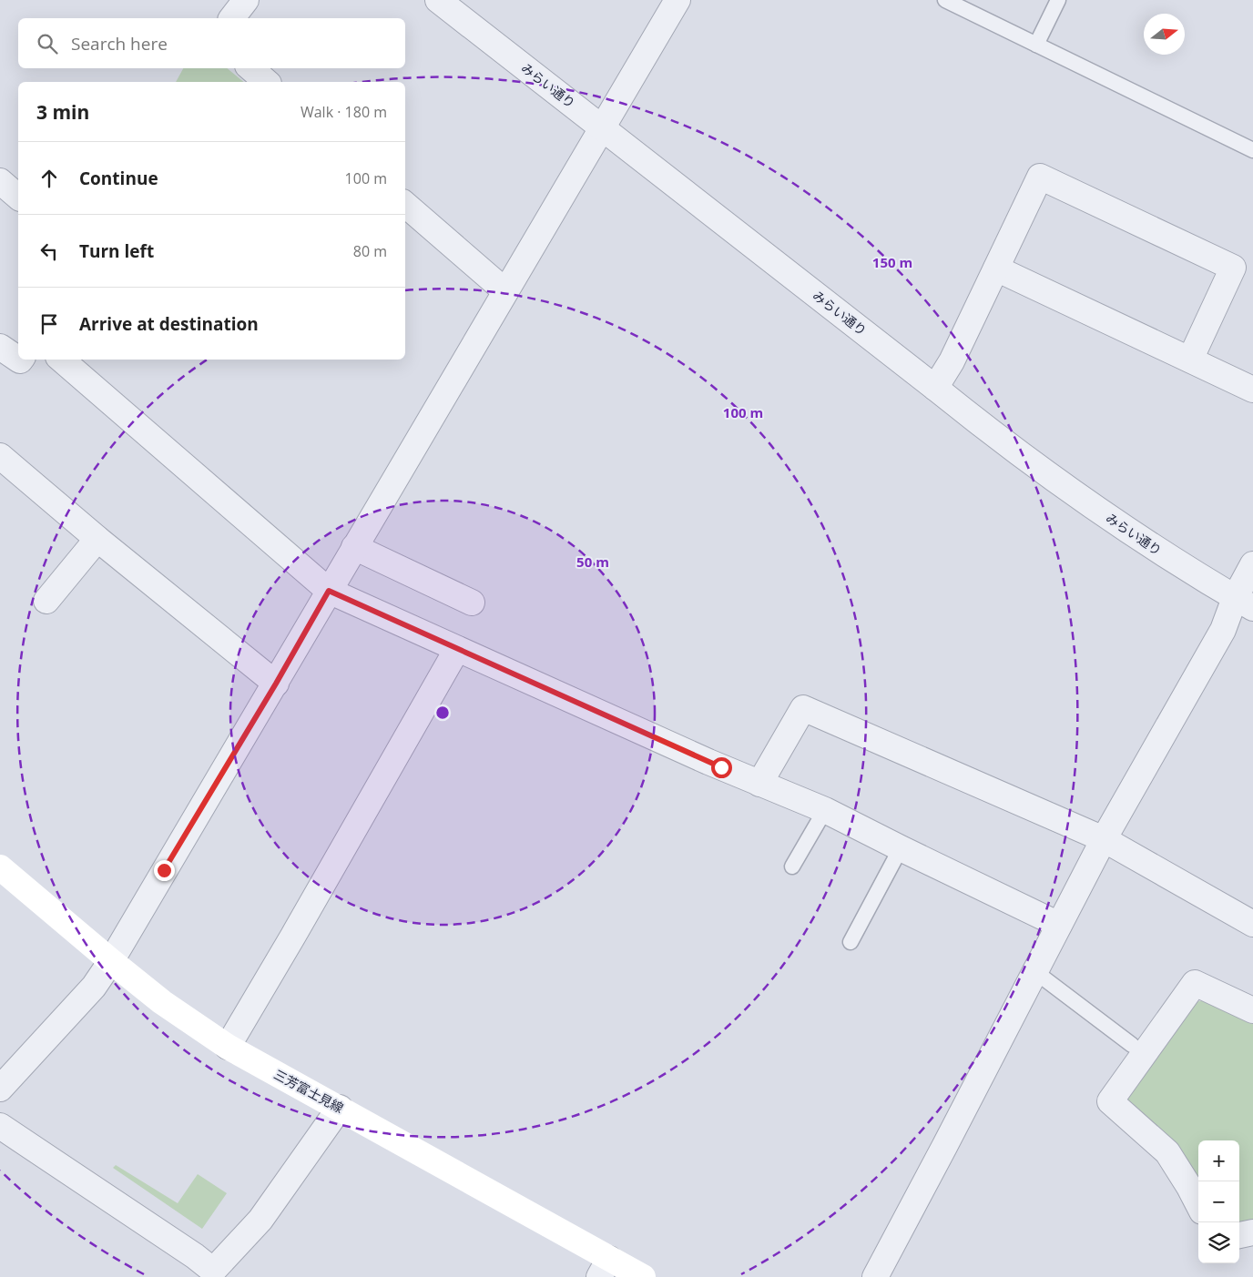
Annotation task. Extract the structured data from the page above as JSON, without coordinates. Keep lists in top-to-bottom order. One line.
{"streets":{"main road":["三芳富士見線"],"street":["みらい通り"]},"north":"right","page":{"search":"Search here","heading":["3 min","Walk · 180 m"],"list":[["Continue","100 m"],["Turn left","80 m"],"Arrive at destination"],"map_buttons":["+","−"]},"rings":["150 m","100 m","50 m"]}
